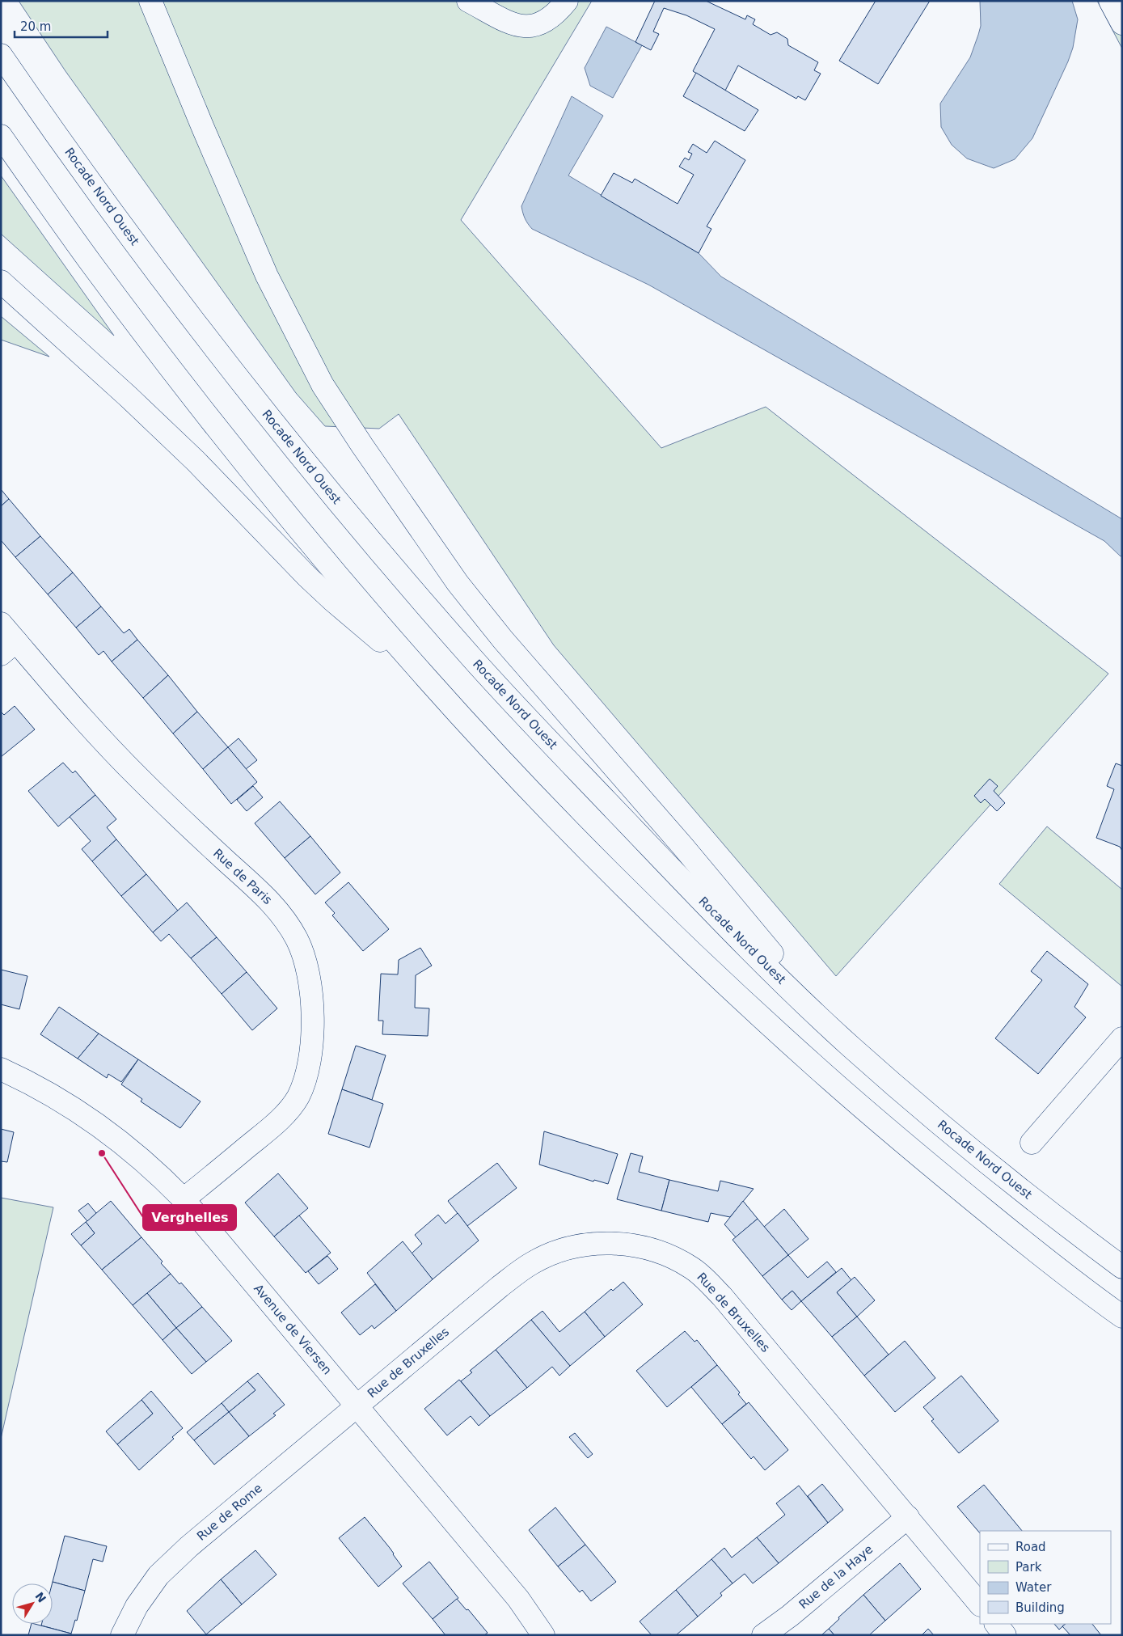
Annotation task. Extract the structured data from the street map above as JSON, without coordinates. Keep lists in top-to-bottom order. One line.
{"streets":{"main road":["Rocade Nord Ouest","Rue de Paris","Rue de Bruxelles","Avenue de Viersen","Rue de Rome","Rue de la Haye"]},"crossings":[["Rue de Paris","Avenue de Viersen"],["Rue de Bruxelles","Avenue de Viersen"],["Rue de Bruxelles","Rue de Rome"],["Rue de Bruxelles","Rue de la Haye"],["Avenue de Viersen","Rue de Rome"]],"places":["Verghelles"],"legend":["Road","Park","Water","Building"],"scale_bar":"20 m","north":"top right"}
